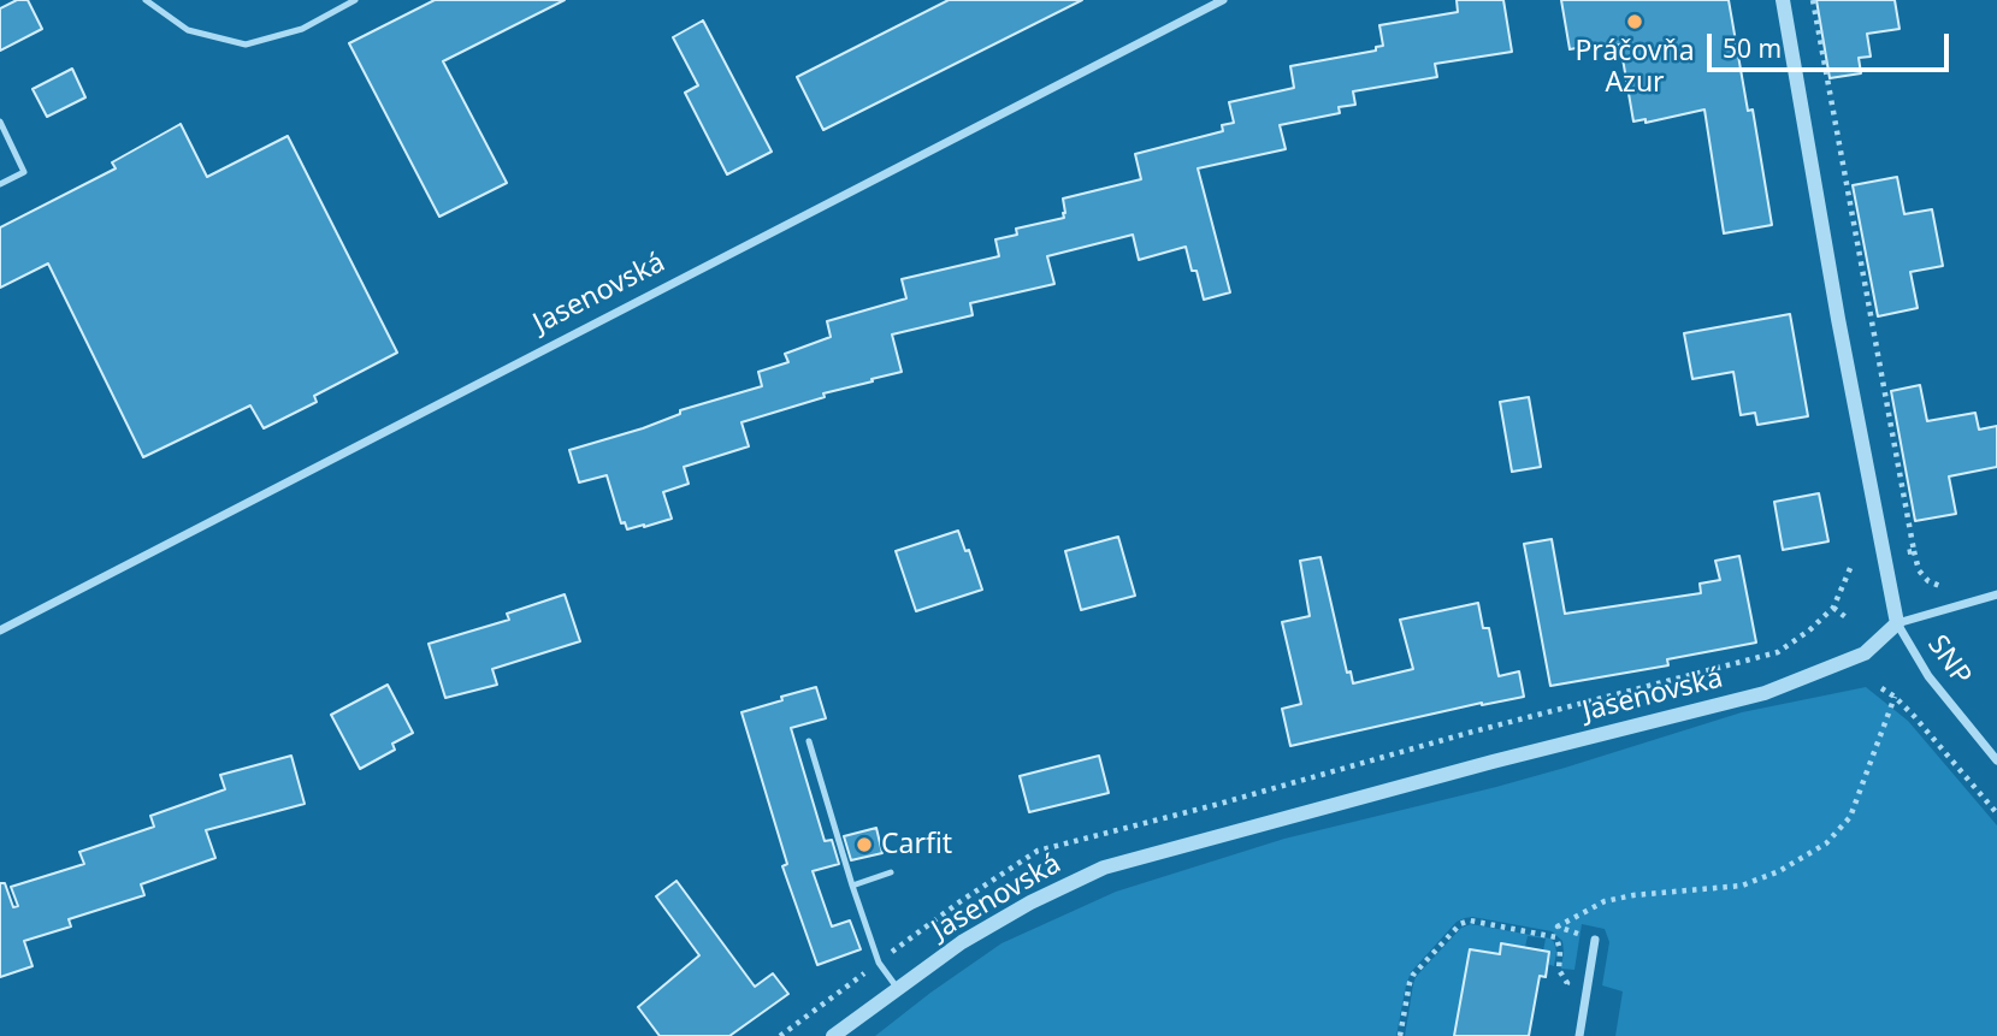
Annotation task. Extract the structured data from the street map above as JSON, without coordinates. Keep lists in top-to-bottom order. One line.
{"streets":{"street":["Jasenovská","SNP"]},"crossings":[["Jasenovská","SNP"]],"places":["Práčovňa Azur","Carfit"],"scale_bar":"50 m"}
